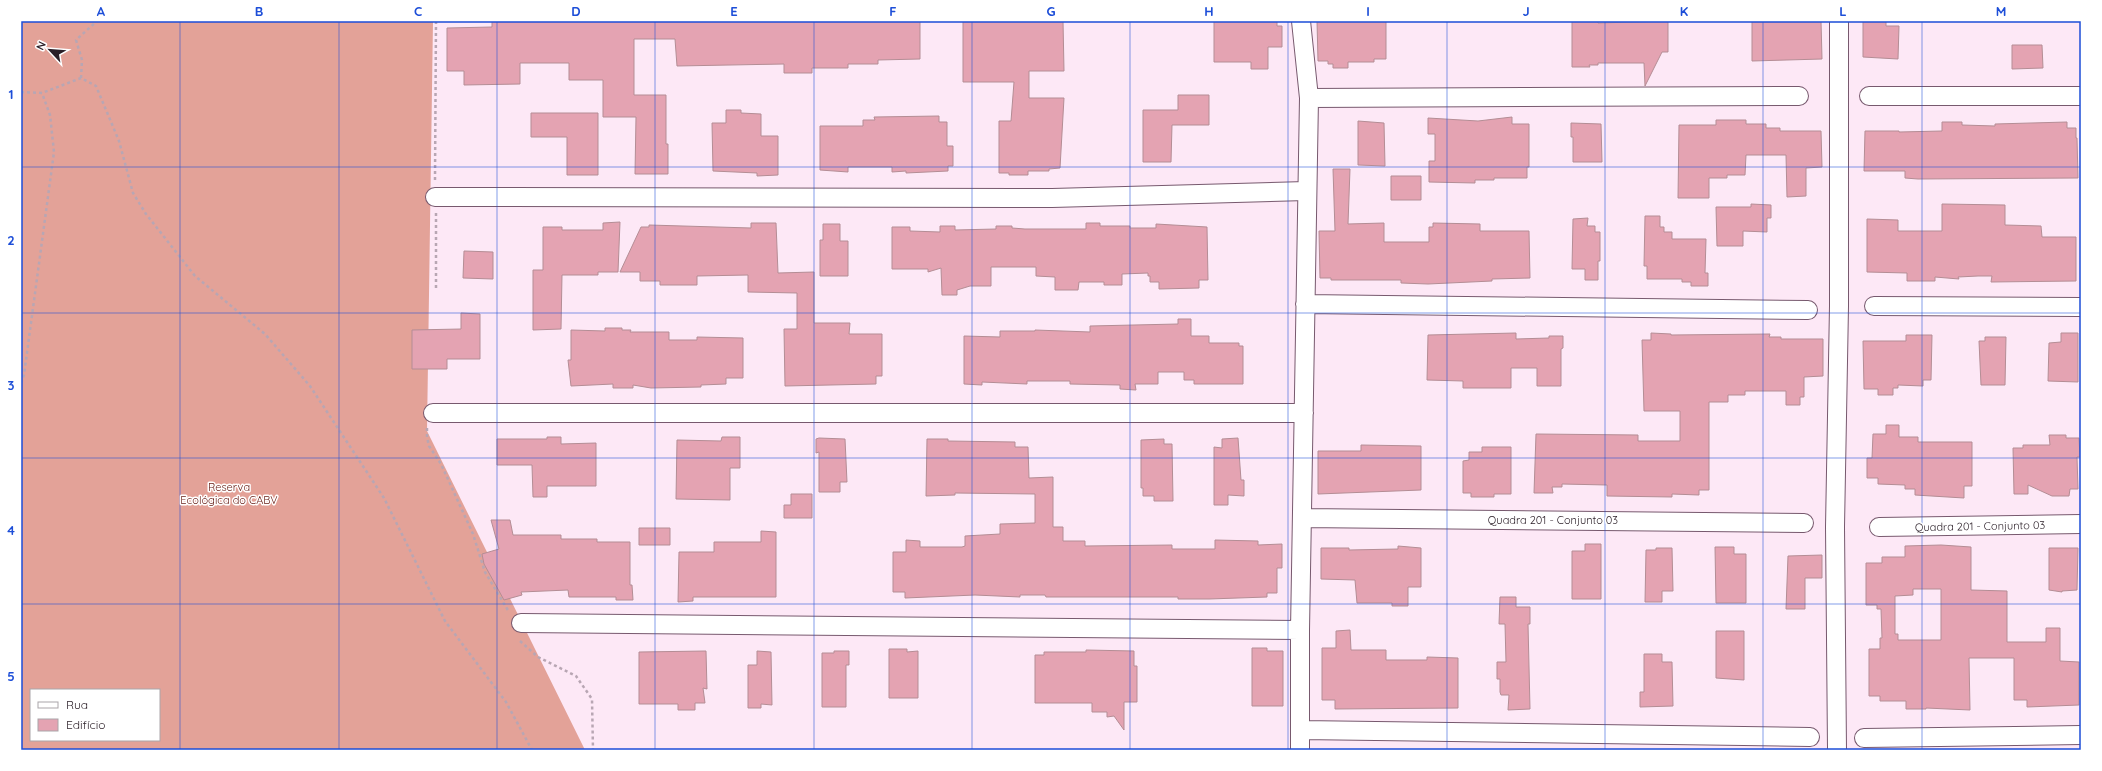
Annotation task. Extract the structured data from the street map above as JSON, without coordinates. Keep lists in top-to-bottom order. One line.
{"streets":{"street":["Quadra 201 - Conjunto 03"]},"parks":["Reserva Ecológica do CABV"],"legend":["Rua","Edifício"],"north":"top left","grid":{"columns":["A","B","C","D","E","F","G","H","I","J","K","L","M"],"rows":["1","2","3","4","5"]}}
